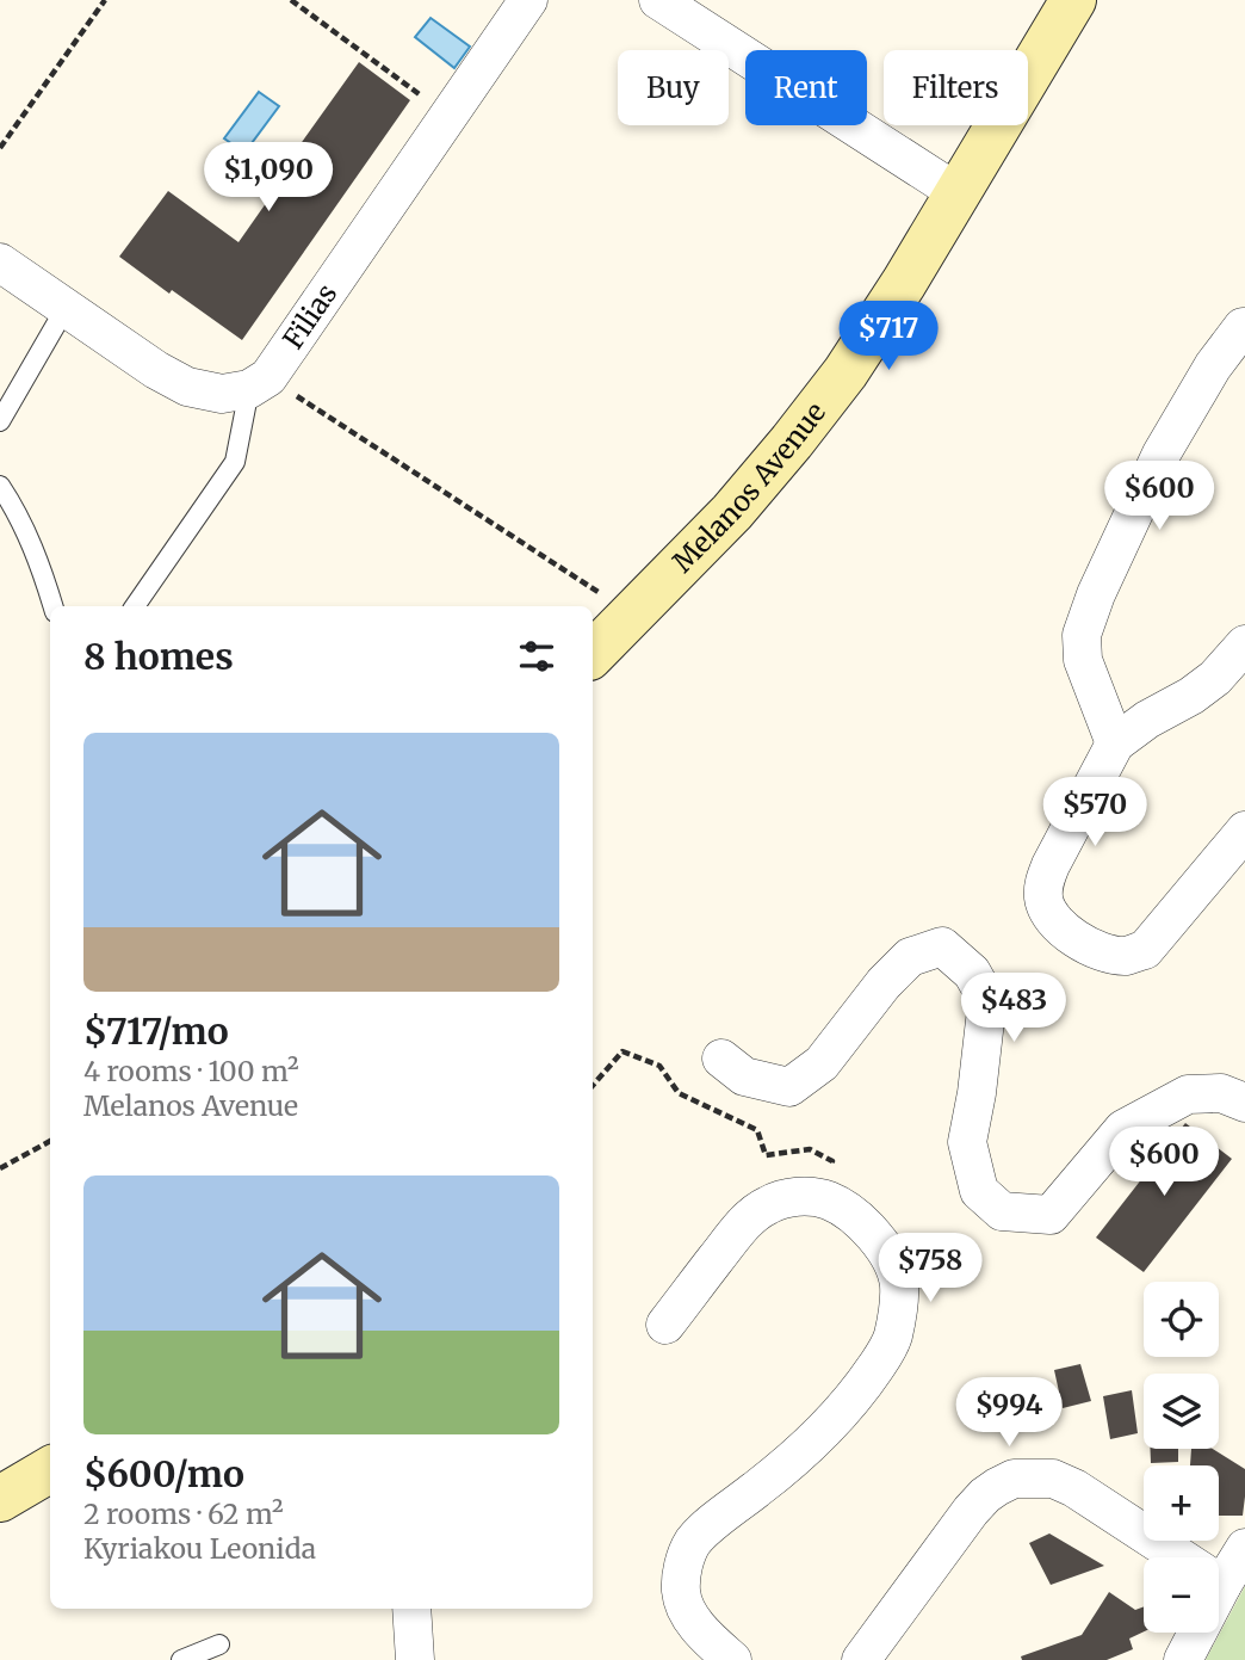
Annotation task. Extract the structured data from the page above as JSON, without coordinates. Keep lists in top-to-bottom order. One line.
{"streets":{"street":["Filias","Melanos Avenue"]},"page":{"chip":["Buy","Rent","Filters"],"price":["$1,090","$717","$600","$570","$483","$600","$758","$994"],"heading":"8 homes","list":[{"name":"$717/mo","note":"4 rooms · 100 m² · Melanos Avenue"},{"name":"$600/mo","note":"2 rooms · 62 m² · Kyriakou Leonida"}],"map_buttons":["+","−"]}}
